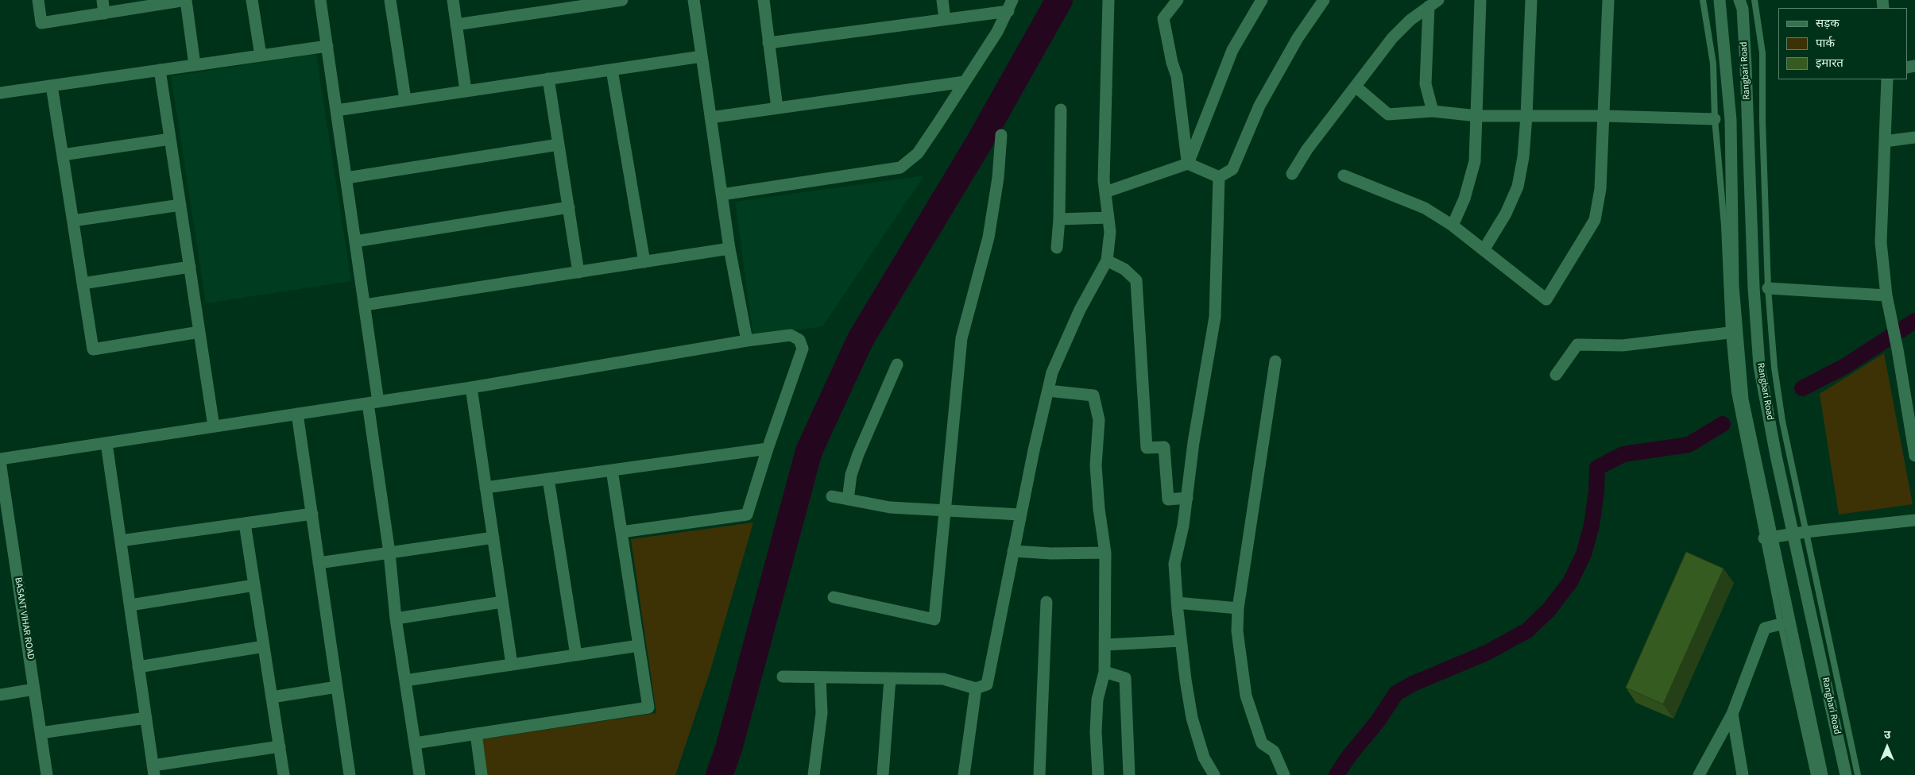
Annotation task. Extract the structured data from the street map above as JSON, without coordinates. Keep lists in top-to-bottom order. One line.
{"streets":{"street":["Rangbari Road","BASANT VIHAR ROAD"]},"legend":["सड़क","पार्क","इमारत"],"north":"top"}
